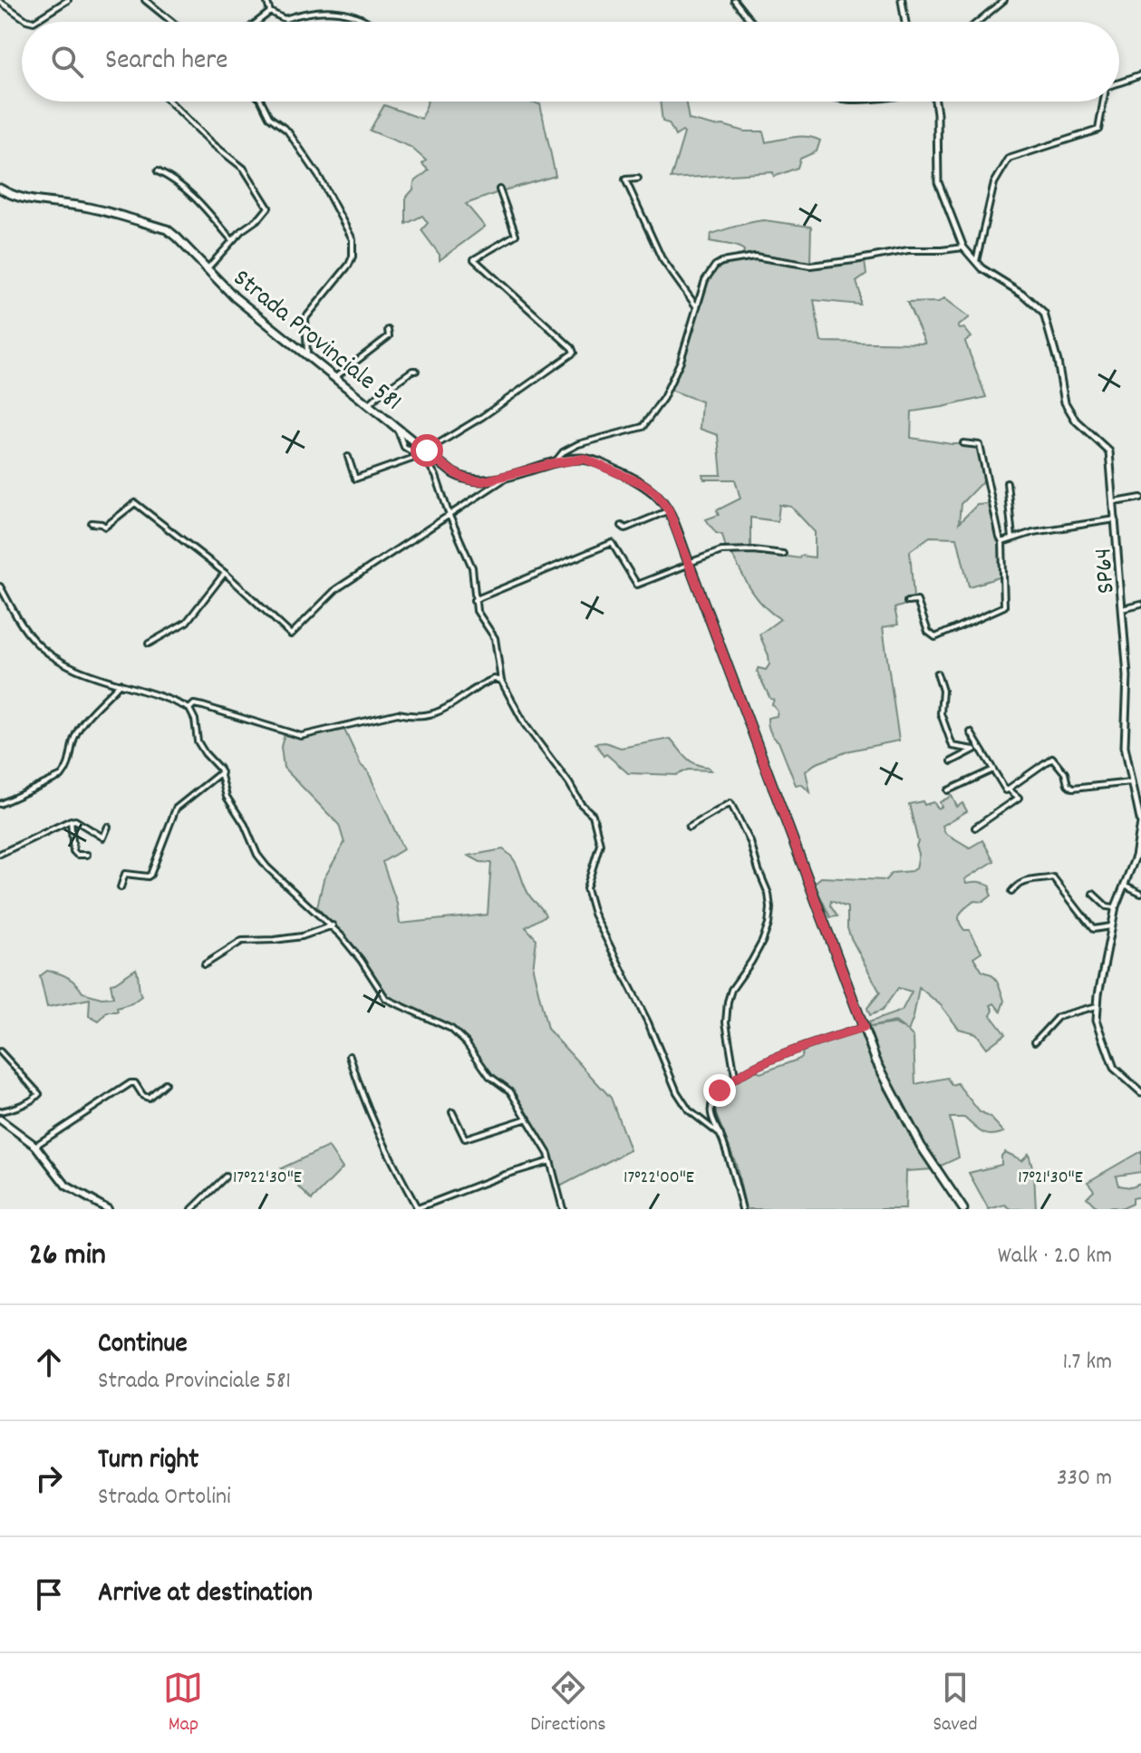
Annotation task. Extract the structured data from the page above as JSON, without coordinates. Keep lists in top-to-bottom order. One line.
{"streets":{"main road":["Strada Provinciale 581"],"street":["SP64"]},"page":{"search":"Search here","heading":["26 min","Walk · 2.0 km"],"list":[["Continue","Strada Provinciale 581","1.7 km"],["Turn right","Strada Ortolini","330 m"],"Arrive at destination"],"nav":["Map","Directions","Saved"]},"coordinates":["17°22'30\"E","17°22'00\"E","17°21'30\"E"]}
